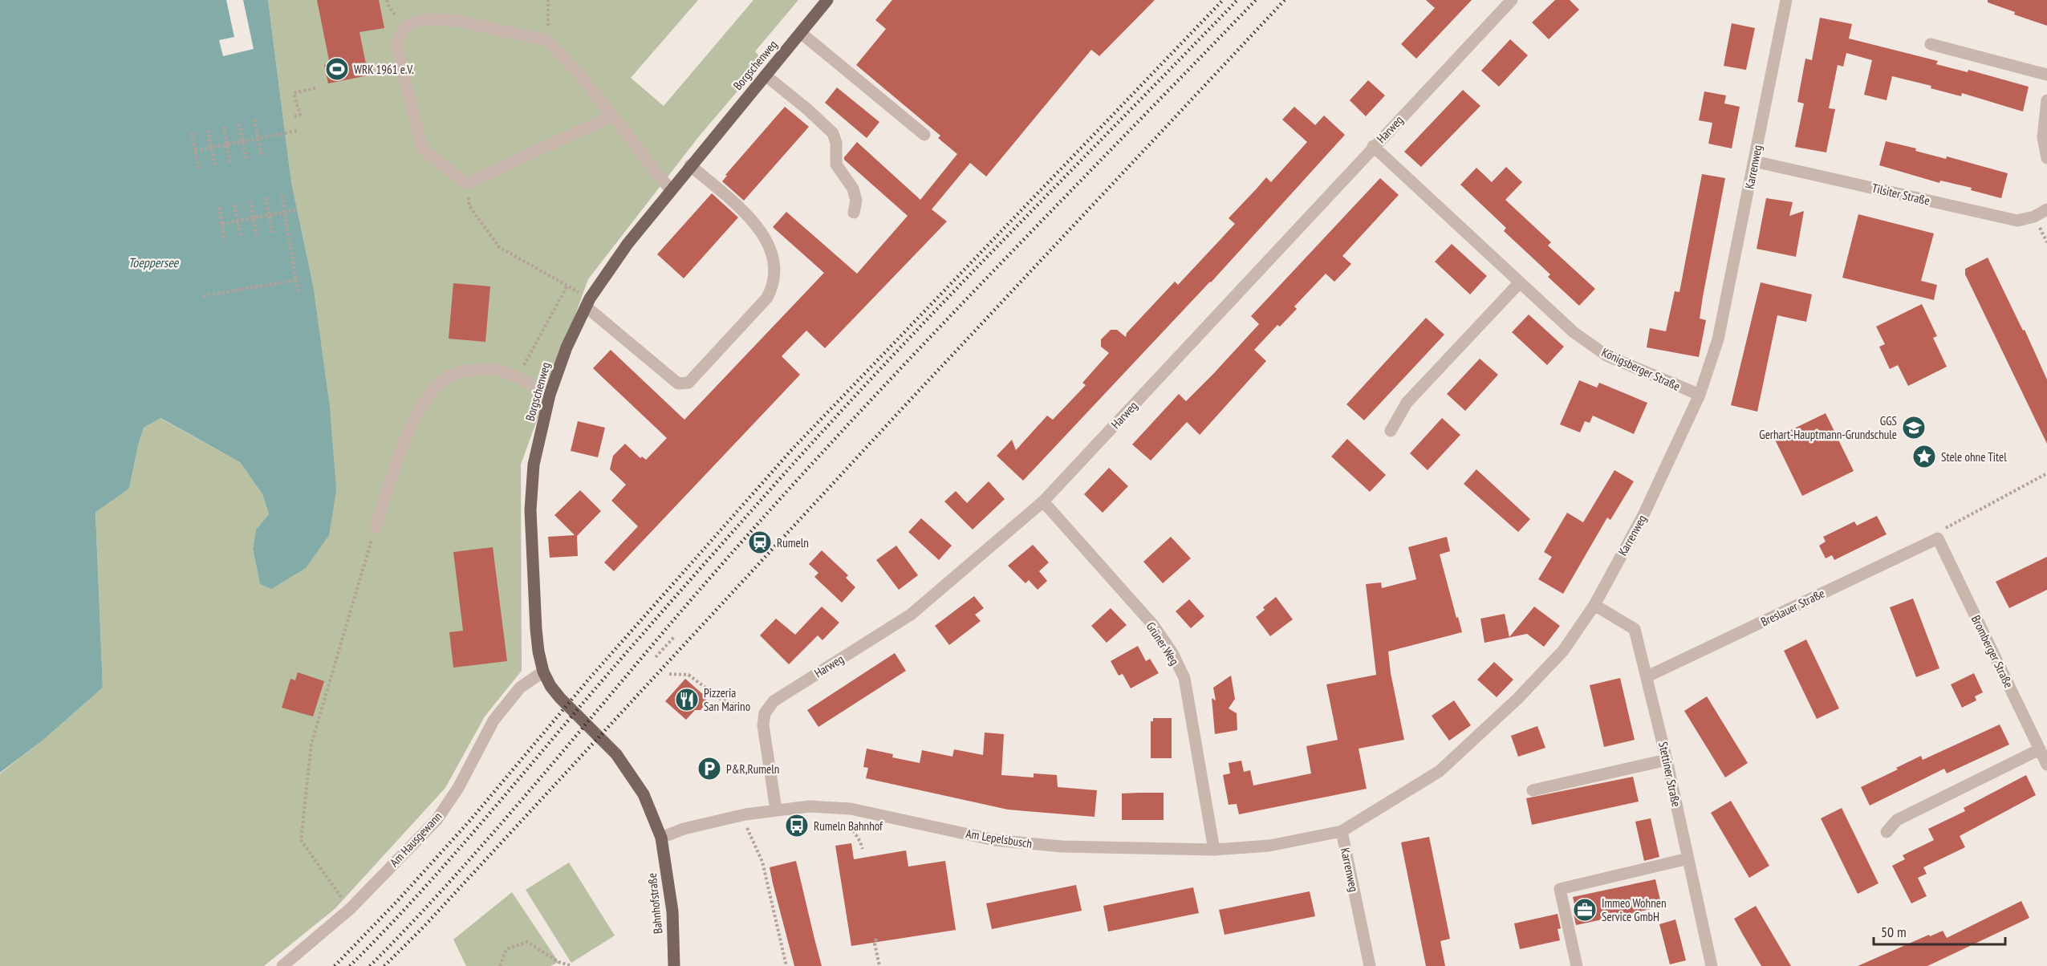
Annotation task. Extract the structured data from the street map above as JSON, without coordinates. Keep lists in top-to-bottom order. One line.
{"streets":{"main road":["Borgschenweg","Bahnhofstraße"],"street":["Harweg","Karrenweg","Tilsiter Straße","Königsberger Straße","Breslauer Straße","Grüner Weg","Bromberger Straße","Stettiner Straße","Am Lepelsbusch","Am Hausgewann"]},"crossings":[["Borgschenweg","Am Lepelsbusch"],["Borgschenweg","Am Hausgewann"],["Borgschenweg","Bahnhofstraße"],["Harweg","Königsberger Straße"],["Harweg","Grüner Weg"],["Karrenweg","Tilsiter Straße"],["Karrenweg","Königsberger Straße"],["Karrenweg","Stettiner Straße"],["Karrenweg","Am Lepelsbusch"],["Breslauer Straße","Bromberger Straße"],["Breslauer Straße","Stettiner Straße"],["Grüner Weg","Am Lepelsbusch"],["Am Lepelsbusch","Bahnhofstraße"]],"water":["Toeppersee"],"places":{"sports":["WRK 1961 e.V."],"school or university":["GGS Gerhart-Hauptmann-Grundschule"],"place":["Stele ohne Titel"],"station":["Rumeln"],"restaurant":["Pizzeria San Marino"],"parking":["P&R,Rumeln"],"bus stop":["Rumeln Bahnhof"],"office":["Immeo Wohnen Service GmbH"]},"scale_bar":"50 m"}
